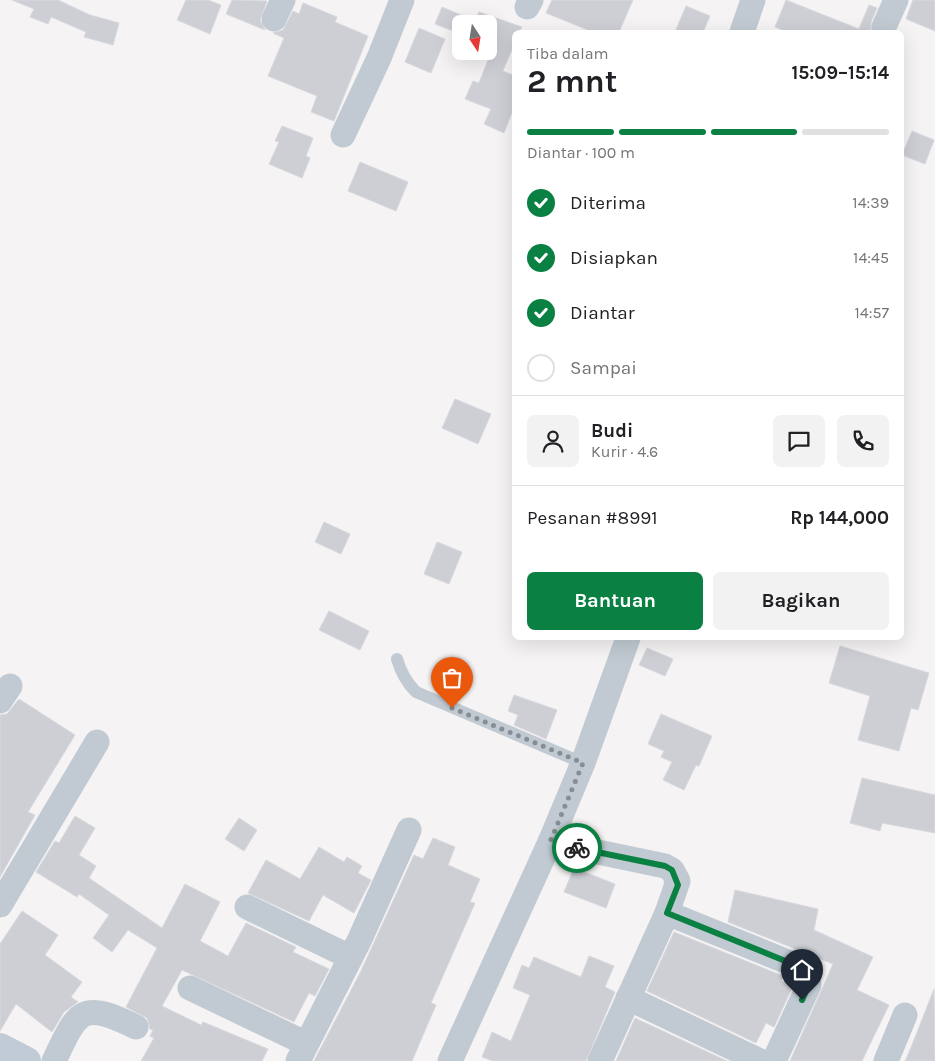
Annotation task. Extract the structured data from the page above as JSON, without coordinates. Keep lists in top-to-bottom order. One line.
{"north":"bottom","page":{"heading":["2 mnt","Tiba dalam","15:09–15:14"],"panel":["Budi","Kurir · 4.6","Pesanan #8991","Rp 144,000"],"bar":"Diantar · 100 m","list":[["Diterima","14:39"],["Disiapkan","14:45"],["Diantar","14:57"],"Sampai"],"buttons":["Bantuan","Bagikan"]}}
